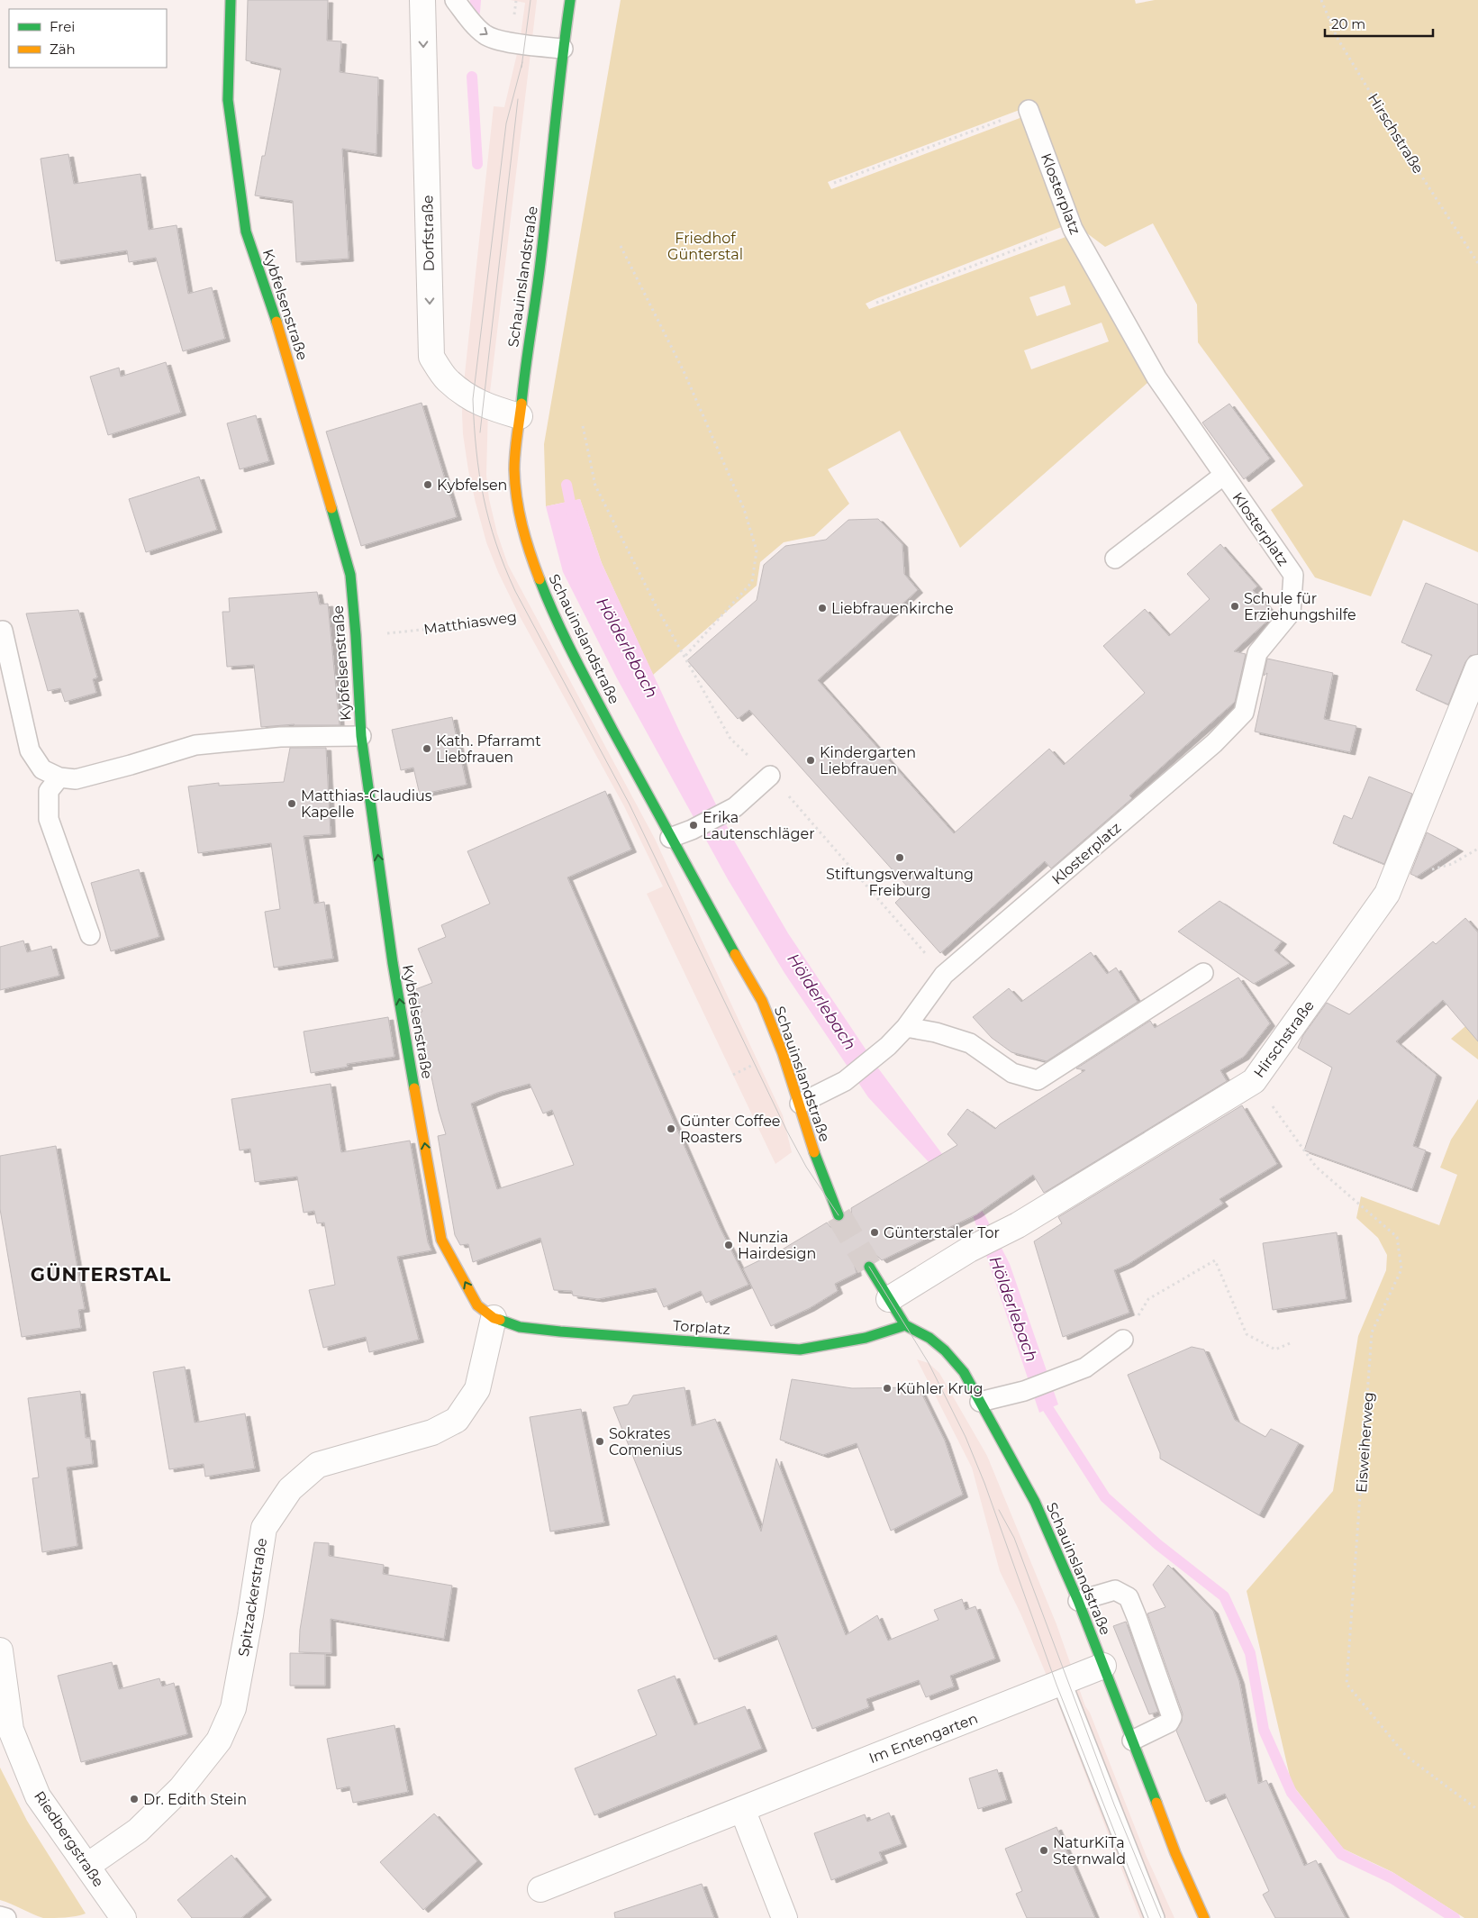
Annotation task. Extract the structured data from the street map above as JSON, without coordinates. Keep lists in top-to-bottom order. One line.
{"streets":{"main road":["Schauinslandstraße","Kybfelsenstraße","Torplatz"],"street":["Hirschstraße","Dorfstraße","Spitzackerstraße","Im Entengarten","Riedbergstraße"],"lane":["Klosterplatz"],"path":["Matthiasweg","Eisweiherweg"]},"crossings":[["Hirschstraße","Eisweiherweg"],["Klosterplatz","Schauinslandstraße"],["Dorfstraße","Schauinslandstraße"],["Schauinslandstraße","Matthiasweg"],["Schauinslandstraße","Torplatz"],["Schauinslandstraße","Im Entengarten"],["Kybfelsenstraße","Torplatz"],["Kybfelsenstraße","Spitzackerstraße"],["Torplatz","Spitzackerstraße"],["Spitzackerstraße","Riedbergstraße"]],"one_way":["Dorfstraße","Kybfelsenstraße"],"districts":["GÜNTERSTAL"],"water":["Hölderlebach"],"parks":["Friedhof Günterstal"],"places":["Kybfelsen","Schule für Erziehungshilfe","Liebfrauenkirche","Kath. Pfarramt Liebfrauen","Kindergarten Liebfrauen","Matthias-Claudius Kapelle","Erika Lautenschläger","Stiftungsverwaltung Freiburg","Günter Coffee Roasters","Günterstaler Tor","Nunzia Hairdesign","Kühler Krug","Sokrates Comenius","Dr. Edith Stein","NaturKiTa Sternwald"],"legend":["Frei","Zäh"],"scale_bar":"20 m"}
